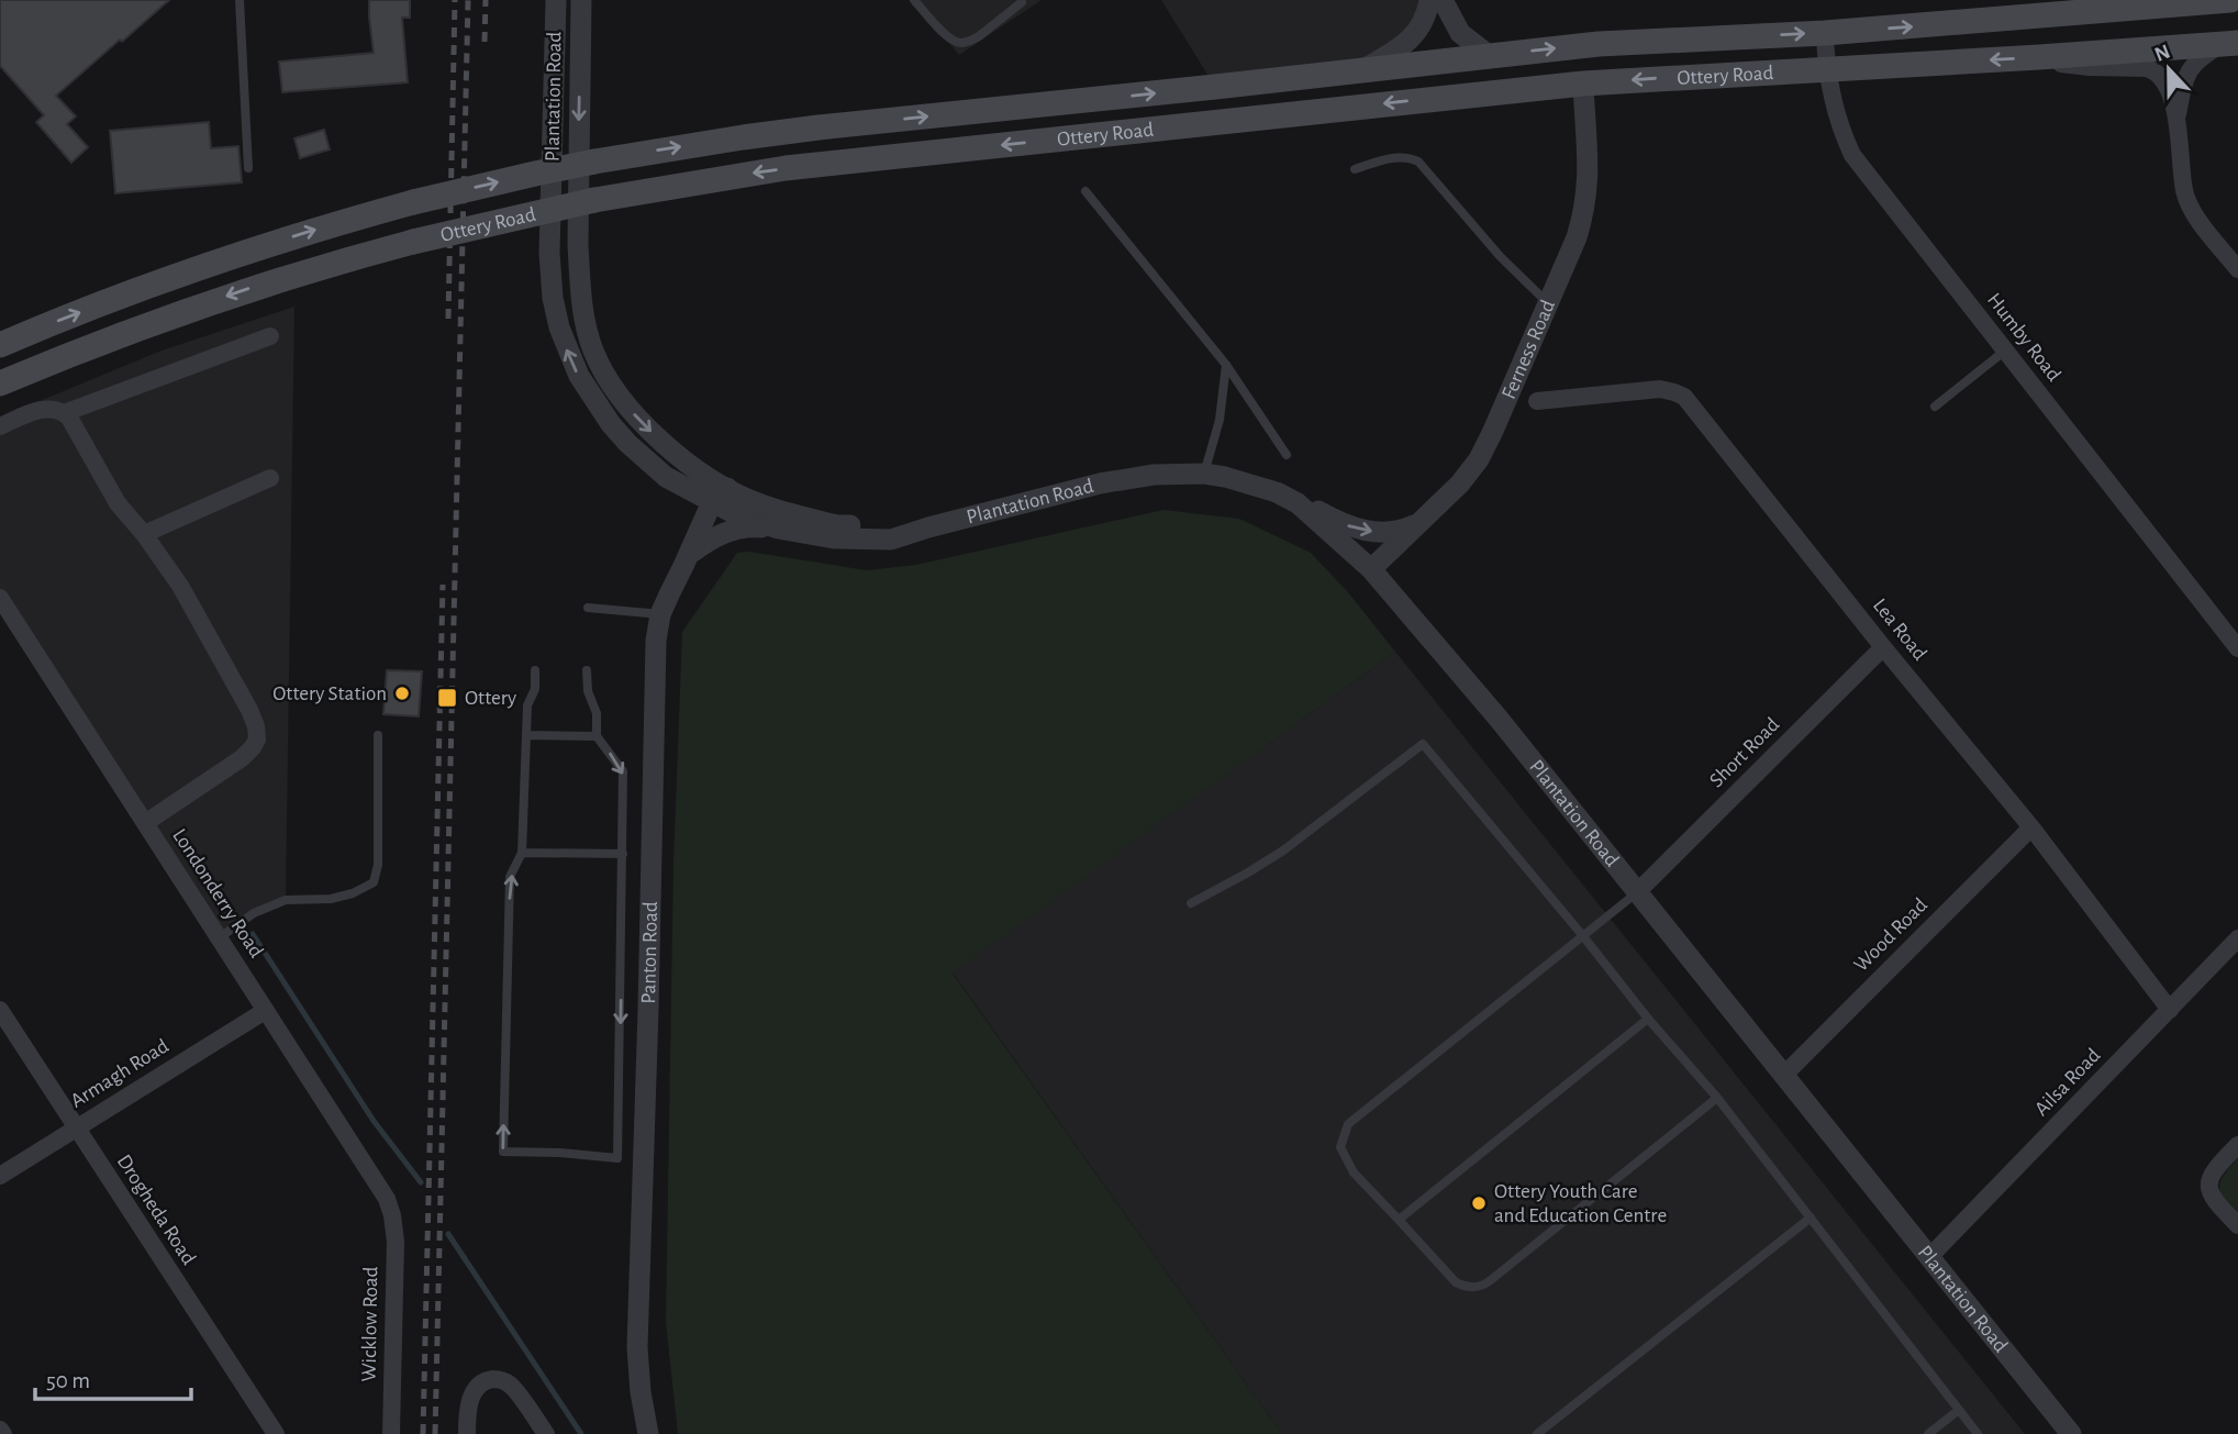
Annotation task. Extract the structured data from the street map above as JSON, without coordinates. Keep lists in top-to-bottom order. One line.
{"streets":{"main road":["Ottery Road"],"street":["Plantation Road","Humby Road","Ferness Road","Lea Road","Short Road","Londonderry Road","Wood Road","Panton Road","Armagh Road","Ailsa Road","Drogheda Road","Wicklow Road"]},"crossings":[["Ottery Road","Humby Road"],["Ottery Road","Ferness Road"],["Plantation Road","Ferness Road"],["Plantation Road","Short Road"],["Plantation Road","Wood Road"],["Plantation Road","Panton Road"],["Plantation Road","Ailsa Road"],["Lea Road","Short Road"],["Lea Road","Wood Road"],["Lea Road","Ailsa Road"],["Londonderry Road","Armagh Road"],["Londonderry Road","Wicklow Road"],["Armagh Road","Drogheda Road"]],"places":{"other":["Ottery Station","Ottery Youth Care and Education Centre"],"transit":["Ottery"]},"scale_bar":"50 m","north":"top"}
